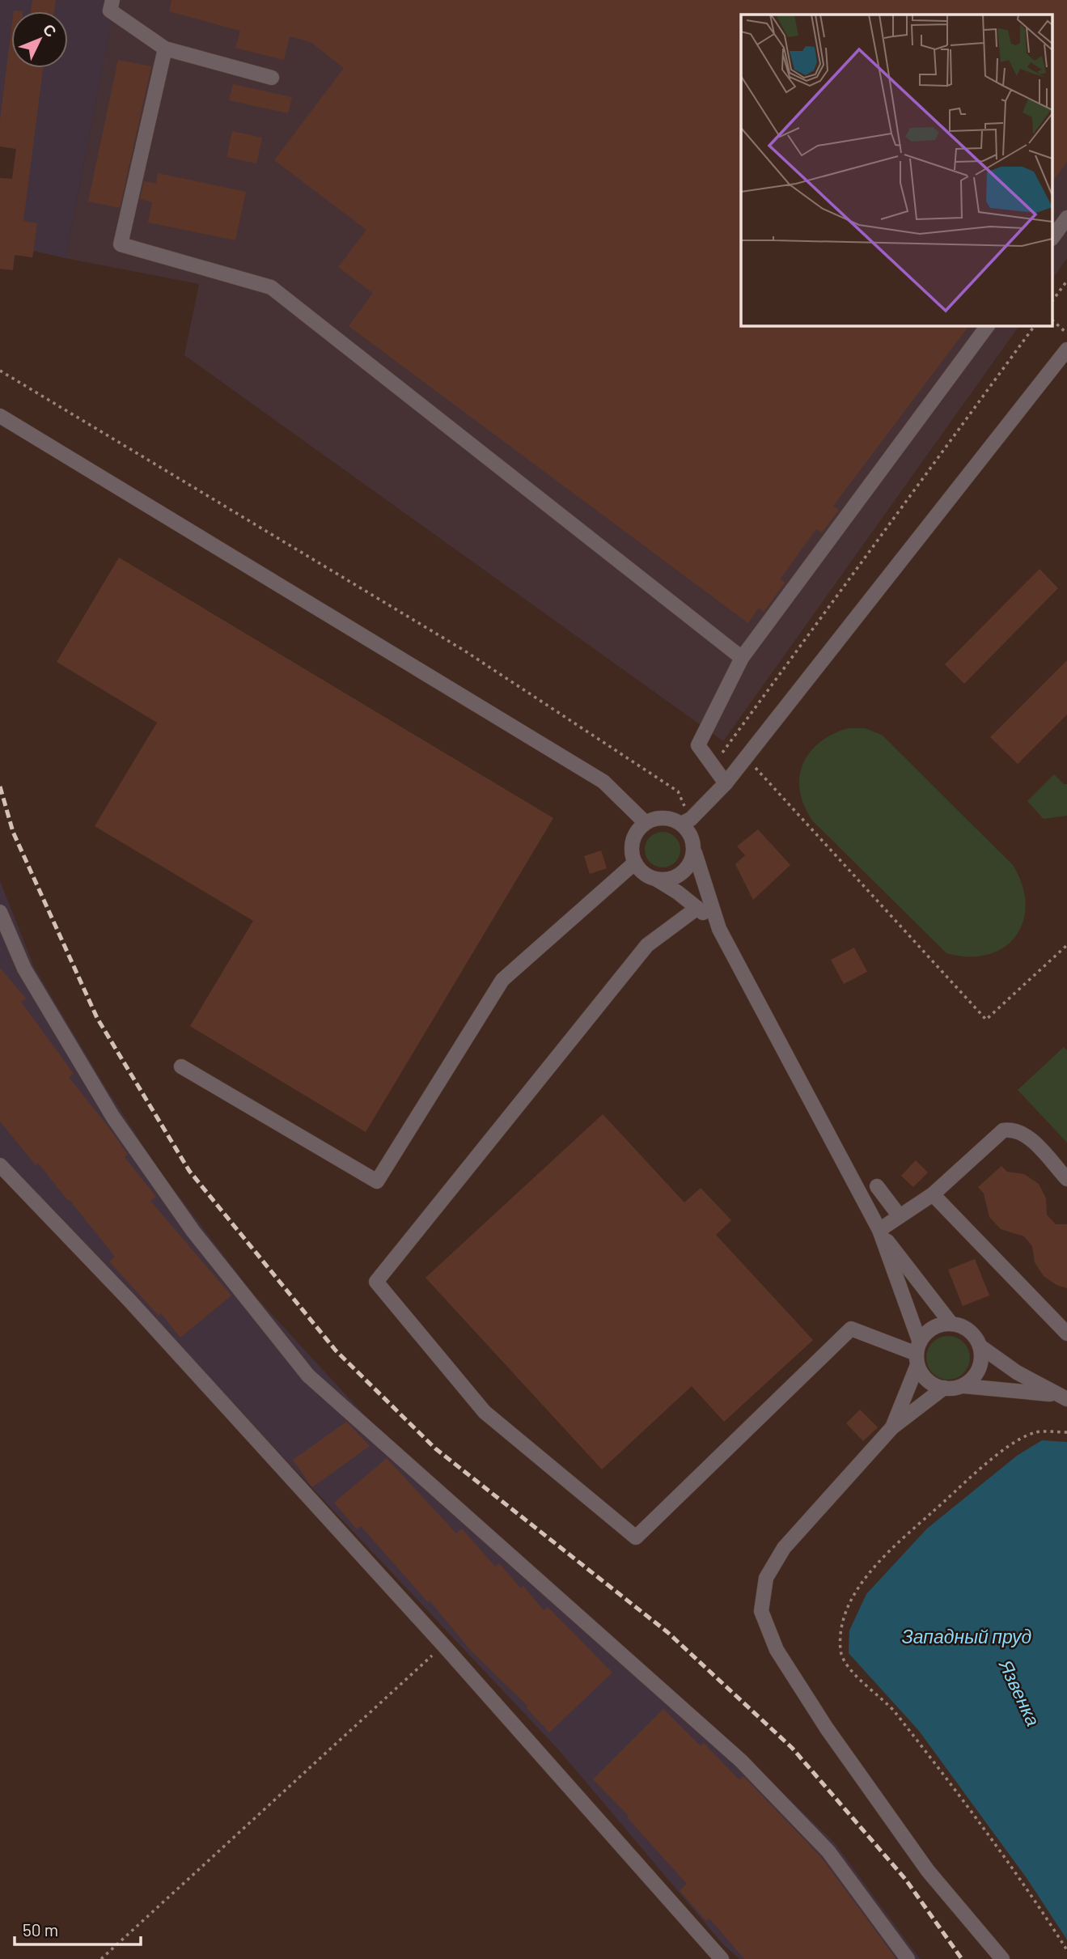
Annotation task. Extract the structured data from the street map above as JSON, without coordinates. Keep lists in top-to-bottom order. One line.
{"water":["Западный пруд","Язвенка"],"scale_bar":"50 m","north":"top right"}
